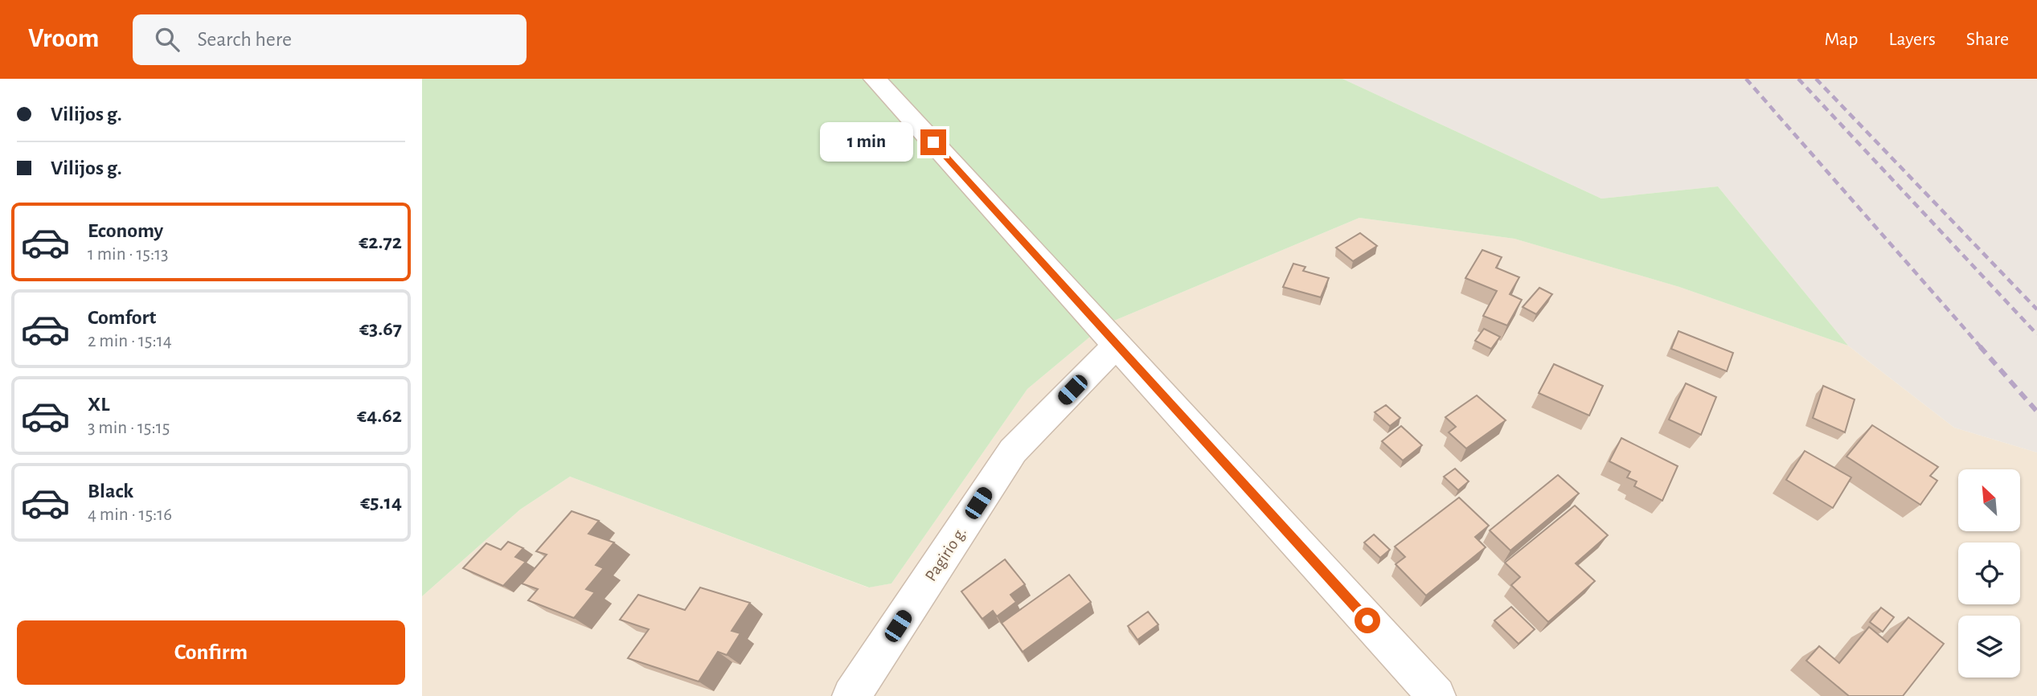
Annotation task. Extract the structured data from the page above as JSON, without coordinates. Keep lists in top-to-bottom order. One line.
{"streets":{"street":["Pagirio g."]},"north":"top left","page":{"header":"Vroom","search":"Search here","nav":["Map","Layers","Share"],"banner":["Vilijos g.","Vilijos g."],"bubble":"1 min","list":[{"name":"Economy","note":"1 min · 15:13","value":"€2.72"},{"name":"Comfort","note":"2 min · 15:14","value":"€3.67"},{"name":"XL","note":"3 min · 15:15","value":"€4.62"},{"name":"Black","note":"4 min · 15:16","value":"€5.14"}],"buttons":"Confirm"}}
